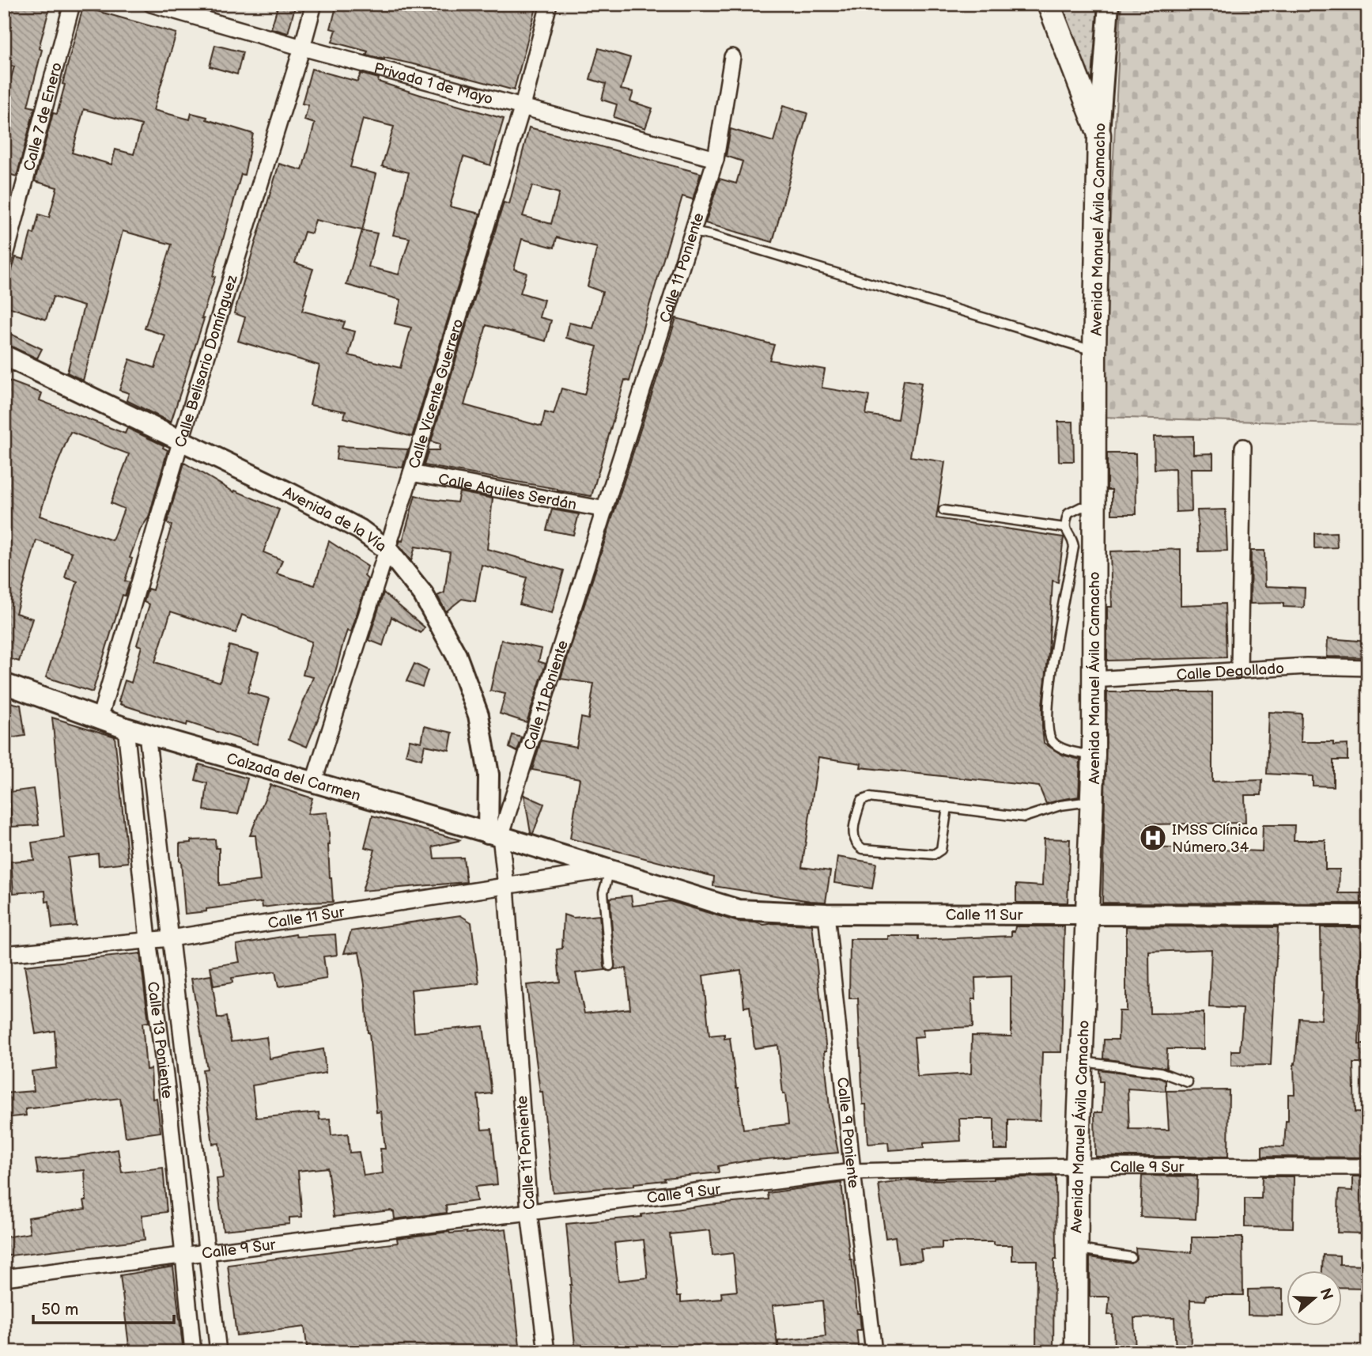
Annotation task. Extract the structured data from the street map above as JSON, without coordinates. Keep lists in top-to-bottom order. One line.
{"streets":{"main road":["Avenida Manuel Ávila Camacho"],"street":["Privada 1 de Mayo","Calle 7 de Enero","Calle 11 Poniente","Calle Belisario Domínguez","Calle Vicente Guerrero","Calle Aquiles Serdán","Avenida de la Vía","Calle Degollado","Calzada del Carmen","Calle 11 Sur","Calle 13 Poniente","Calle 9 Poniente","Calle 9 Sur"]},"crossings":[["Privada 1 de Mayo","Calle 11 Poniente"],["Privada 1 de Mayo","Calle Belisario Domínguez"],["Privada 1 de Mayo","Calle Vicente Guerrero"],["Avenida Manuel Ávila Camacho","Calle Degollado"],["Avenida Manuel Ávila Camacho","Calle 11 Sur"],["Avenida Manuel Ávila Camacho","Calle 9 Sur"],["Calle 11 Poniente","Calle Aquiles Serdán"],["Calle 11 Poniente","Avenida de la Vía"],["Calle 11 Poniente","Calzada del Carmen"],["Calle 11 Poniente","Calle 11 Sur"],["Calle 11 Poniente","Calle 9 Sur"],["Calle Belisario Domínguez","Avenida de la Vía"],["Calle Belisario Domínguez","Calzada del Carmen"],["Calle Vicente Guerrero","Calle Aquiles Serdán"],["Calle Vicente Guerrero","Avenida de la Vía"],["Calle Vicente Guerrero","Calzada del Carmen"],["Avenida de la Vía","Calzada del Carmen"],["Calzada del Carmen","Calle 11 Sur"],["Calzada del Carmen","Calle 13 Poniente"],["Calle 11 Sur","Calle 13 Poniente"],["Calle 11 Sur","Calle 9 Poniente"],["Calle 13 Poniente","Calle 9 Sur"],["Calle 9 Poniente","Calle 9 Sur"]],"places":{"hospital":["IMSS Clínica Número 34"]},"scale_bar":"50 m","north":"right"}
